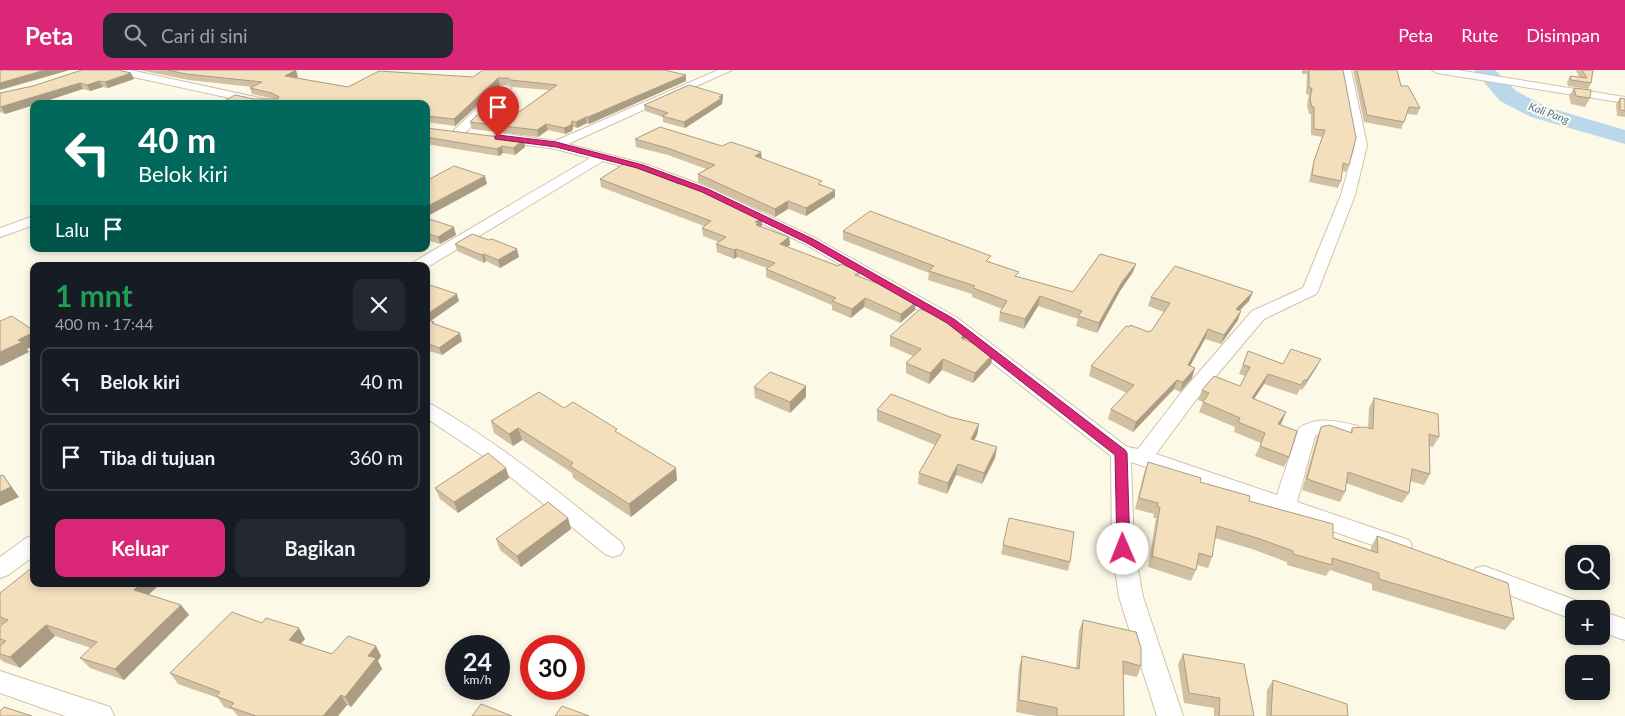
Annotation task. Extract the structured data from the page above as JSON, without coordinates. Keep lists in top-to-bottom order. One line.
{"water":["Kali Pang"],"page":{"header":"Peta","search":"Cari di sini","nav":["Peta","Rute","Disimpan"],"turn":["40 m","Belok kiri"],"then":"Lalu","heading":["1 mnt","400 m · 17:44"],"list":[{"name":"Belok kiri","value":"40 m"},{"name":"Tiba di tujuan","value":"360 m"}],"buttons":["Keluar","Bagikan"],"map_buttons":["+","−"],"speed":"24 km/h","limit":"30"}}
